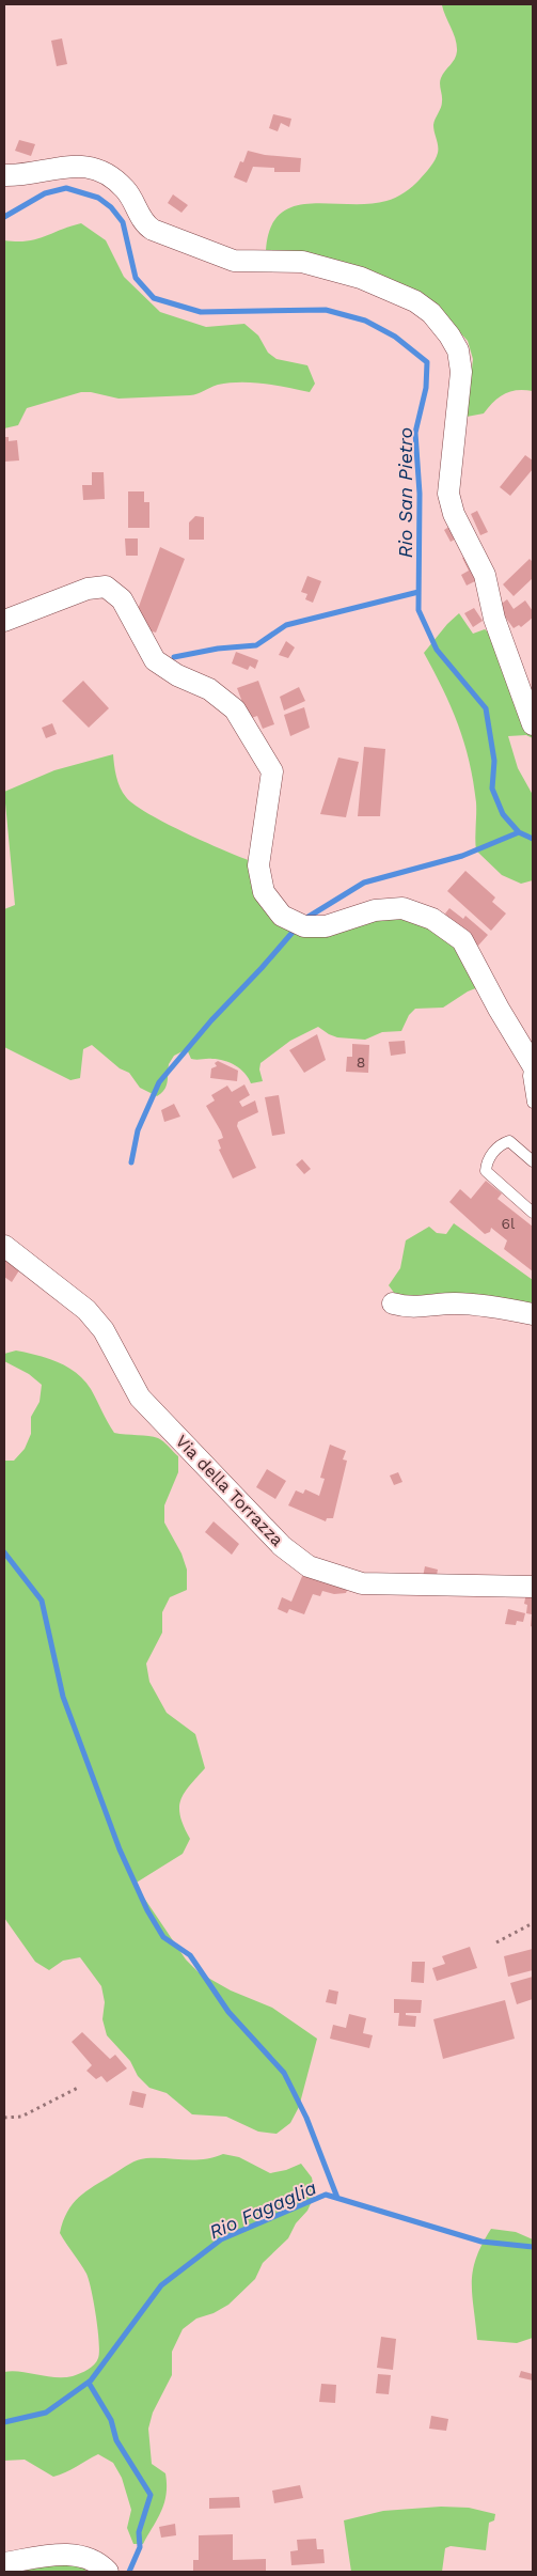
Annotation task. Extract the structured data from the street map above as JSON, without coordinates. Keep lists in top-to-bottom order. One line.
{"streets":{"street":["Via della Torrazza"]},"water":["Rio San Pietro","Rio Fagaglia"],"house_numbers":["8","6l"]}
